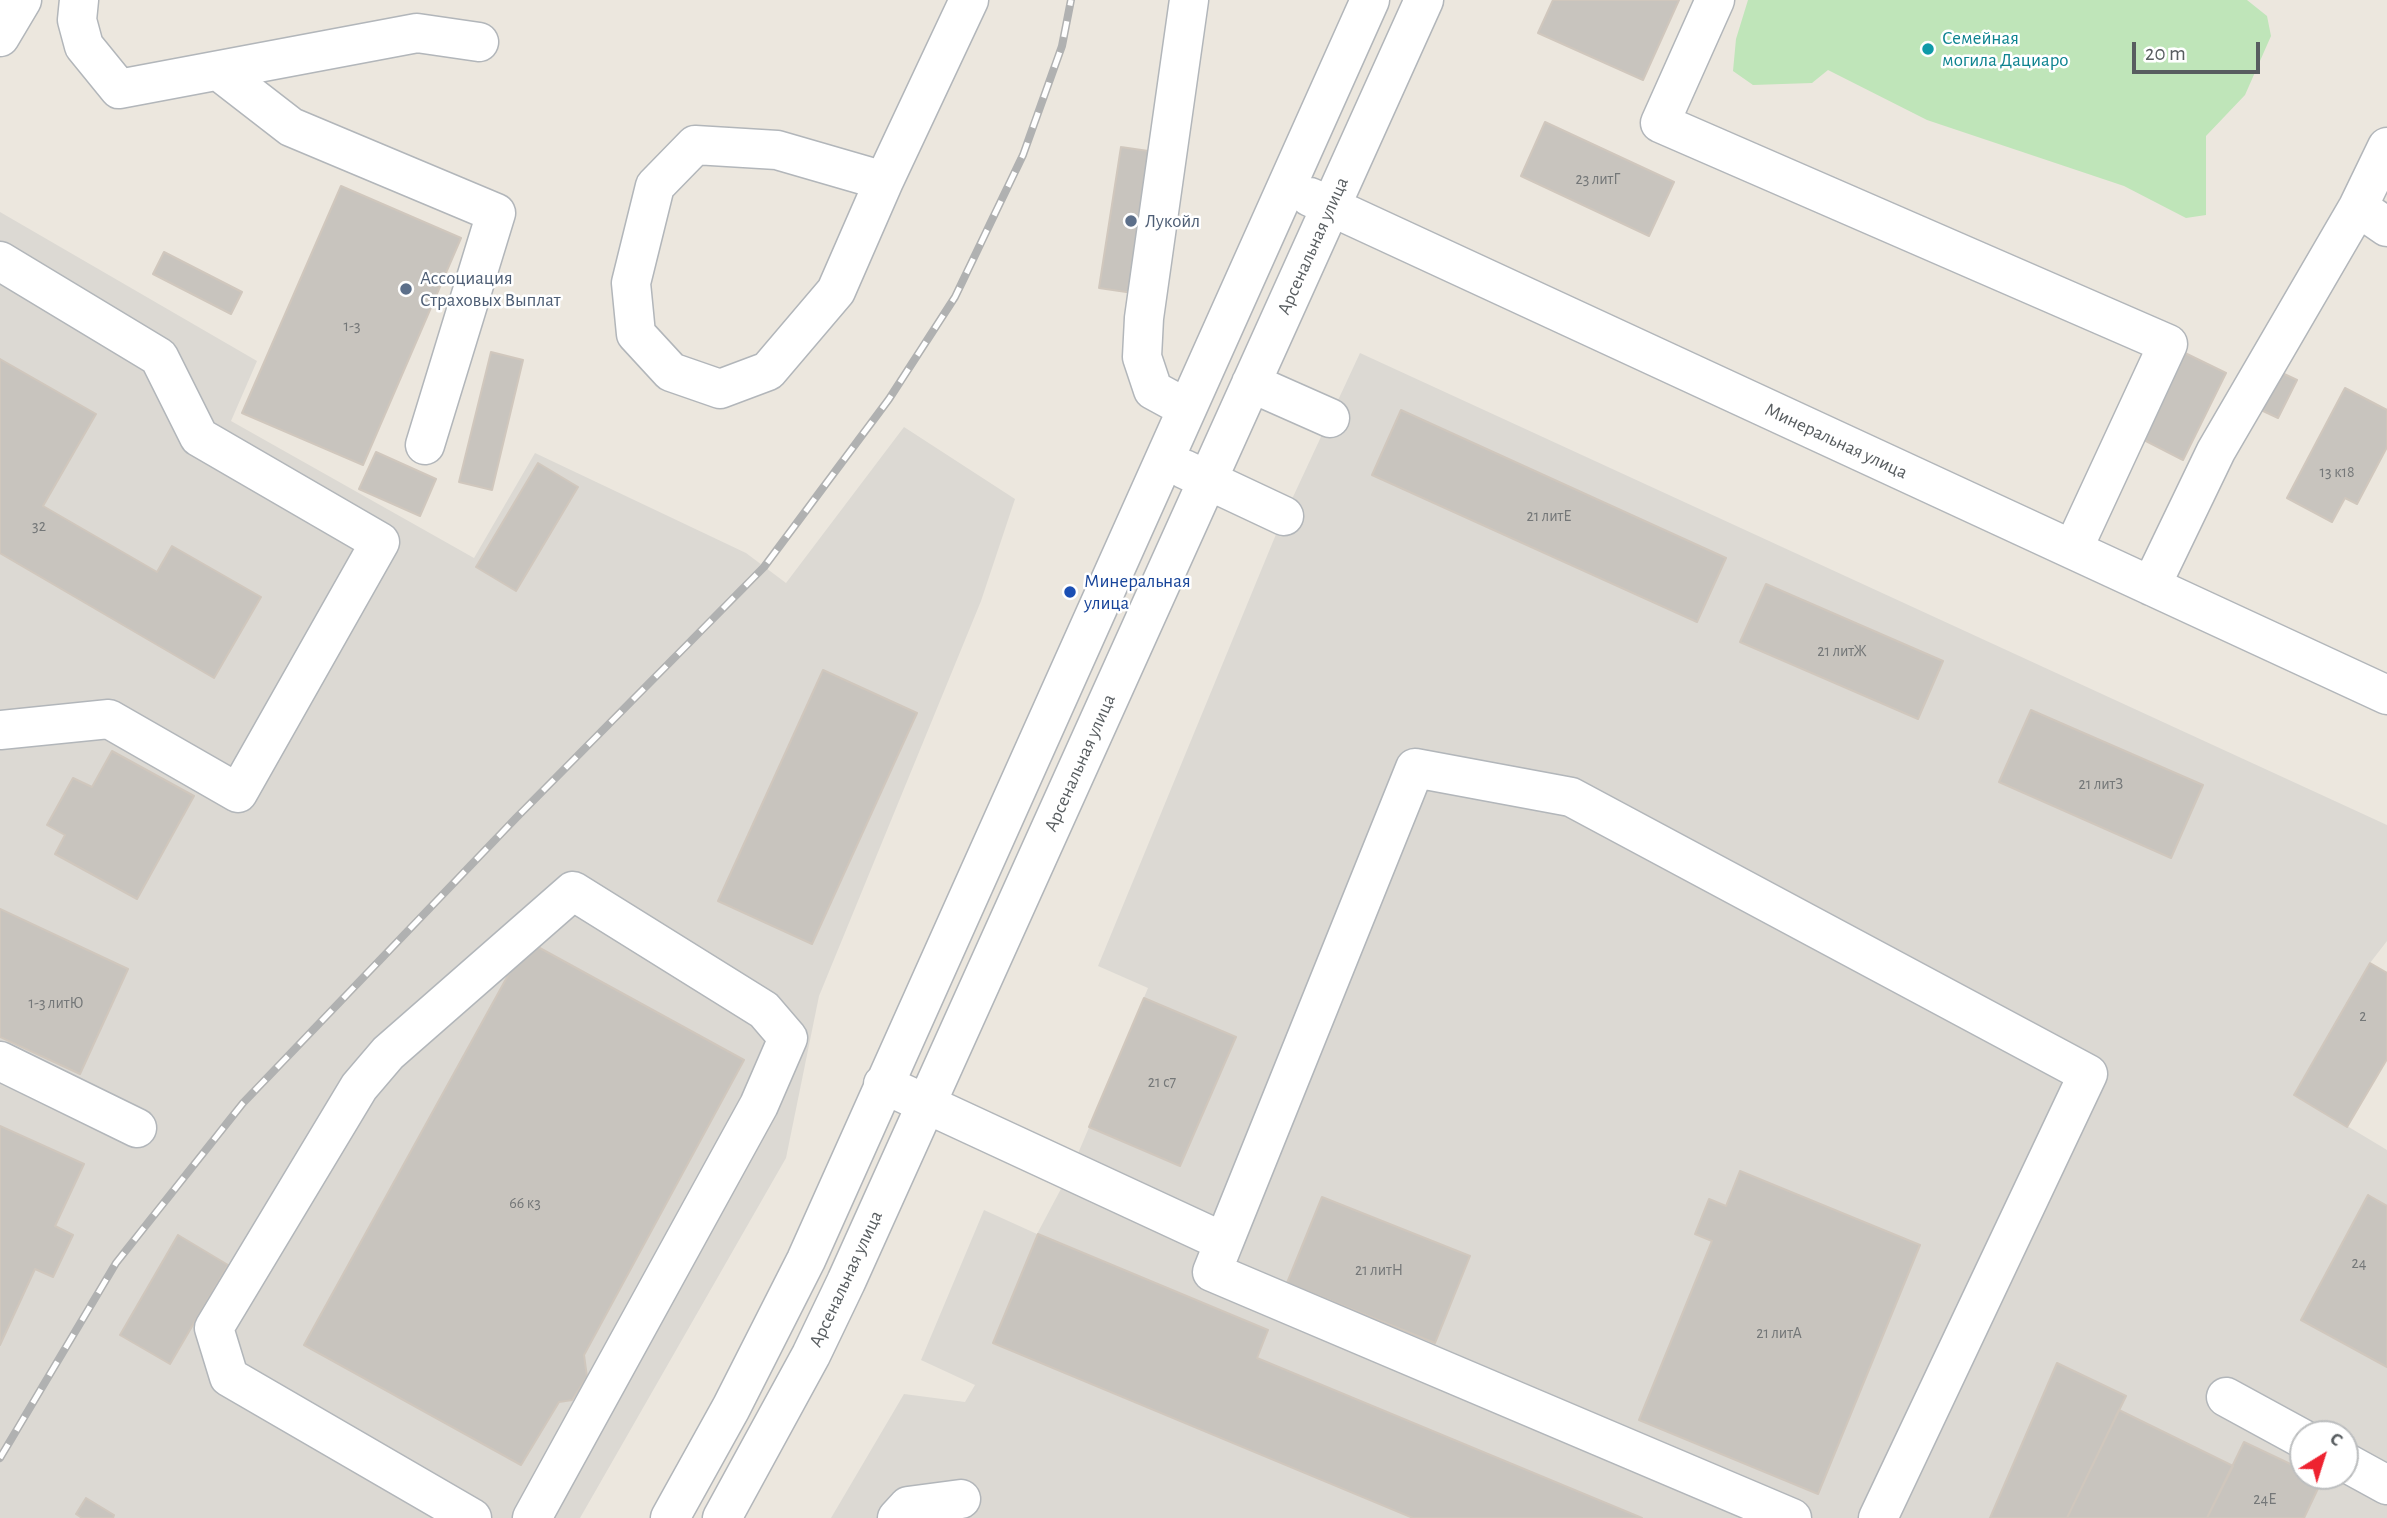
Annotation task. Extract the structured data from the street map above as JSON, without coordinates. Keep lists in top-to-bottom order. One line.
{"streets":{"street":["Арсенальная улица","Минеральная улица"]},"crossings":[["Арсенальная улица","Минеральная улица"]],"places":["Семейная могила Дациаро","Лукойл","Ассоциация Страховых Выплат","Минеральная улица"],"house_numbers":["23 литГ","1-3","13 к18","21 литЕ","32","21 литЖ","21 литЗ","1-3 литЮ","2","21 с7","66 к3","24","21 литН","21 литА","24Е"],"scale_bar":"20 m","north":"top right"}
